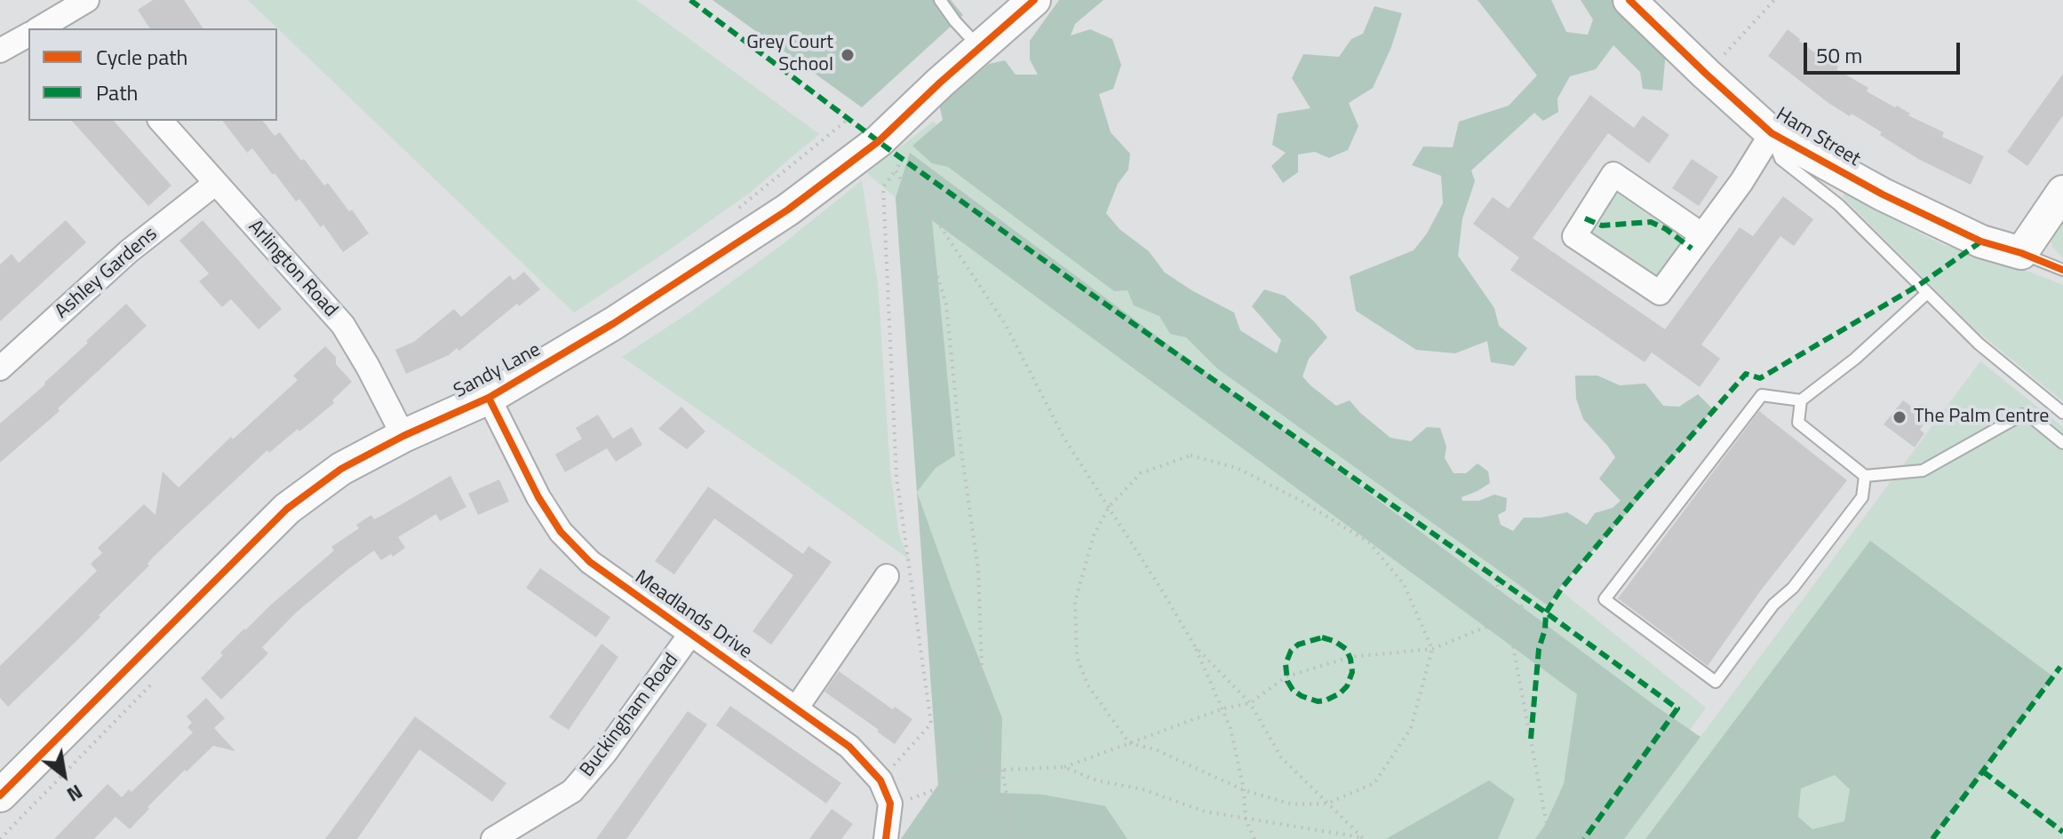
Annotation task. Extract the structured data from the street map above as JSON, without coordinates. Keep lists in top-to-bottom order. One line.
{"streets":{"street":["Ham Street","Arlington Road","Ashley Gardens","Sandy Lane","Meadlands Drive","Buckingham Road"]},"crossings":[["Arlington Road","Ashley Gardens"],["Arlington Road","Sandy Lane"],["Sandy Lane","Meadlands Drive"],["Meadlands Drive","Buckingham Road"]],"places":["Grey Court School","The Palm Centre"],"legend":["Cycle path","Path"],"scale_bar":"50 m","north":"bottom right"}
